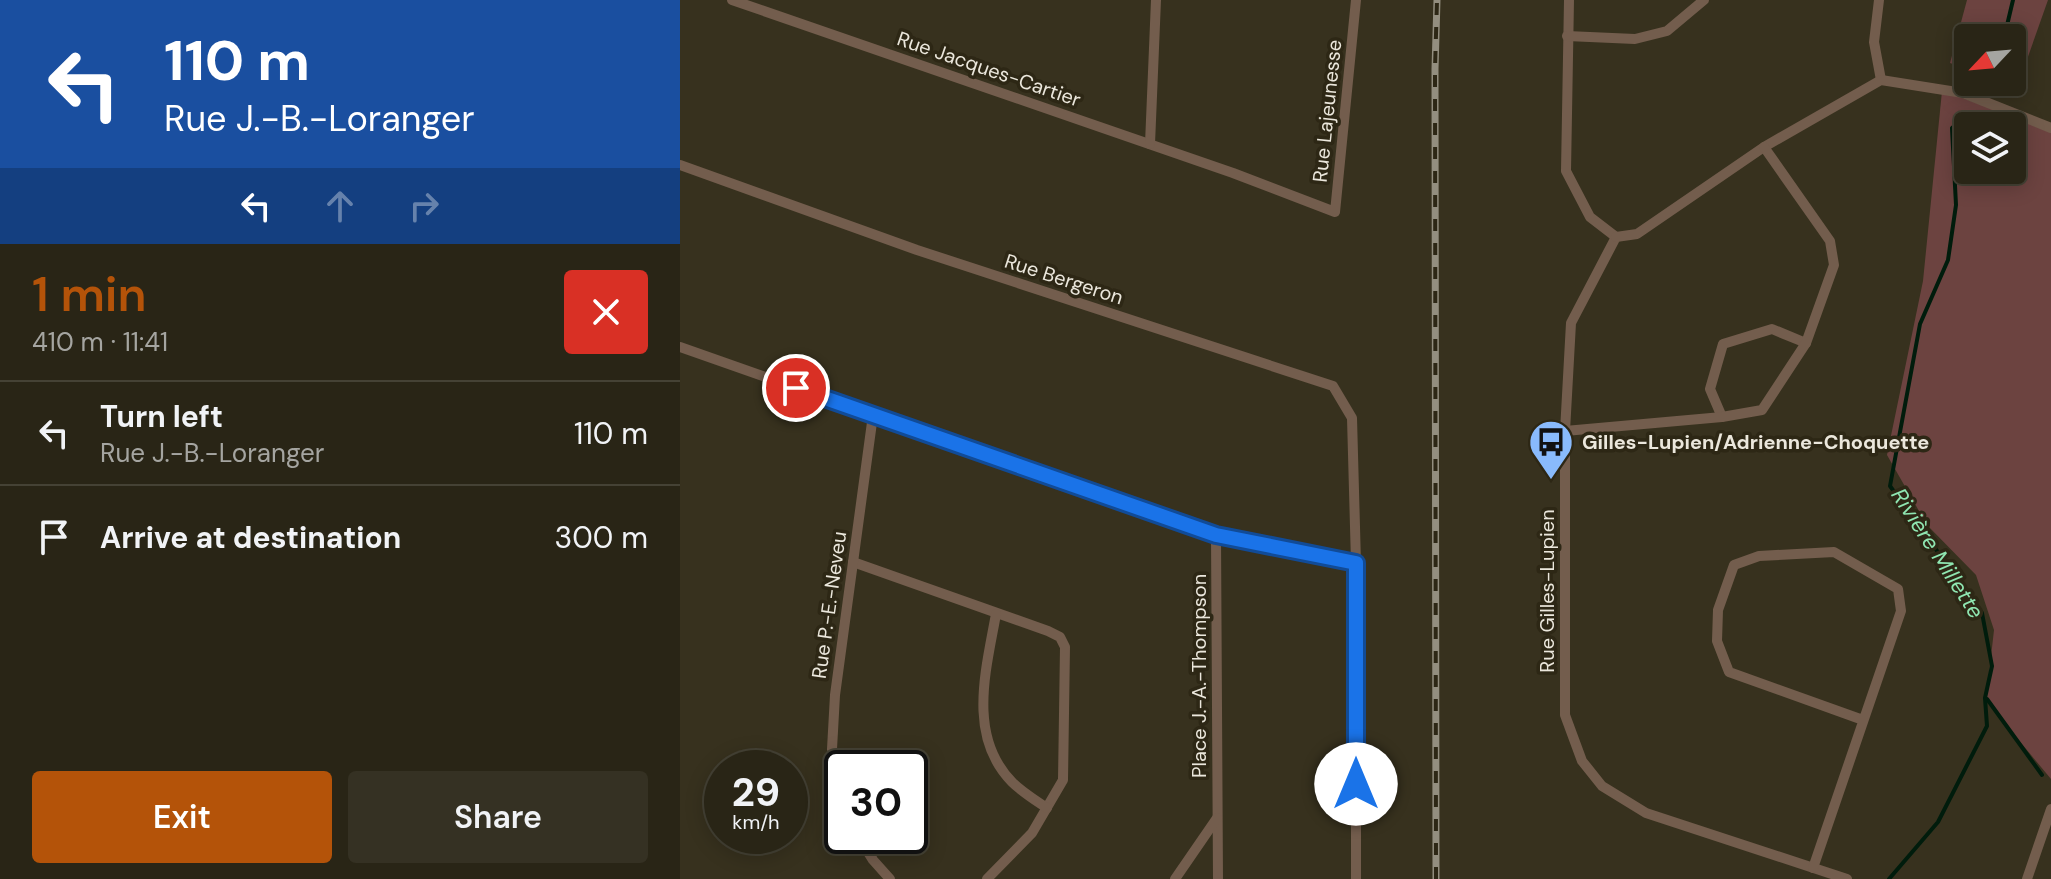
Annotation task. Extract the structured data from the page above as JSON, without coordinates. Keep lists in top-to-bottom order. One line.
{"streets":{"street":["Rue Jacques-Cartier","Rue Lajeunesse","Rue Bergeron","Rue Gilles-Lupien","Rue P.-E.-Neveu","Place J.-A.-Thompson"]},"crossings":[["Rue Jacques-Cartier","Rue Lajeunesse"]],"water":["Rivière Millette"],"places":{"bus stop":["Gilles-Lupien/Adrienne-Choquette"]},"north":"bottom left","page":{"turn":["110 m","Rue J.-B.-Loranger"],"heading":["1 min","410 m · 11:41"],"list":[{"name":"Turn left","note":"Rue J.-B.-Loranger","value":"110 m"},{"name":"Arrive at destination","value":"300 m"}],"speed":"29 km/h","limit":"30","buttons":["Exit","Share"]}}
